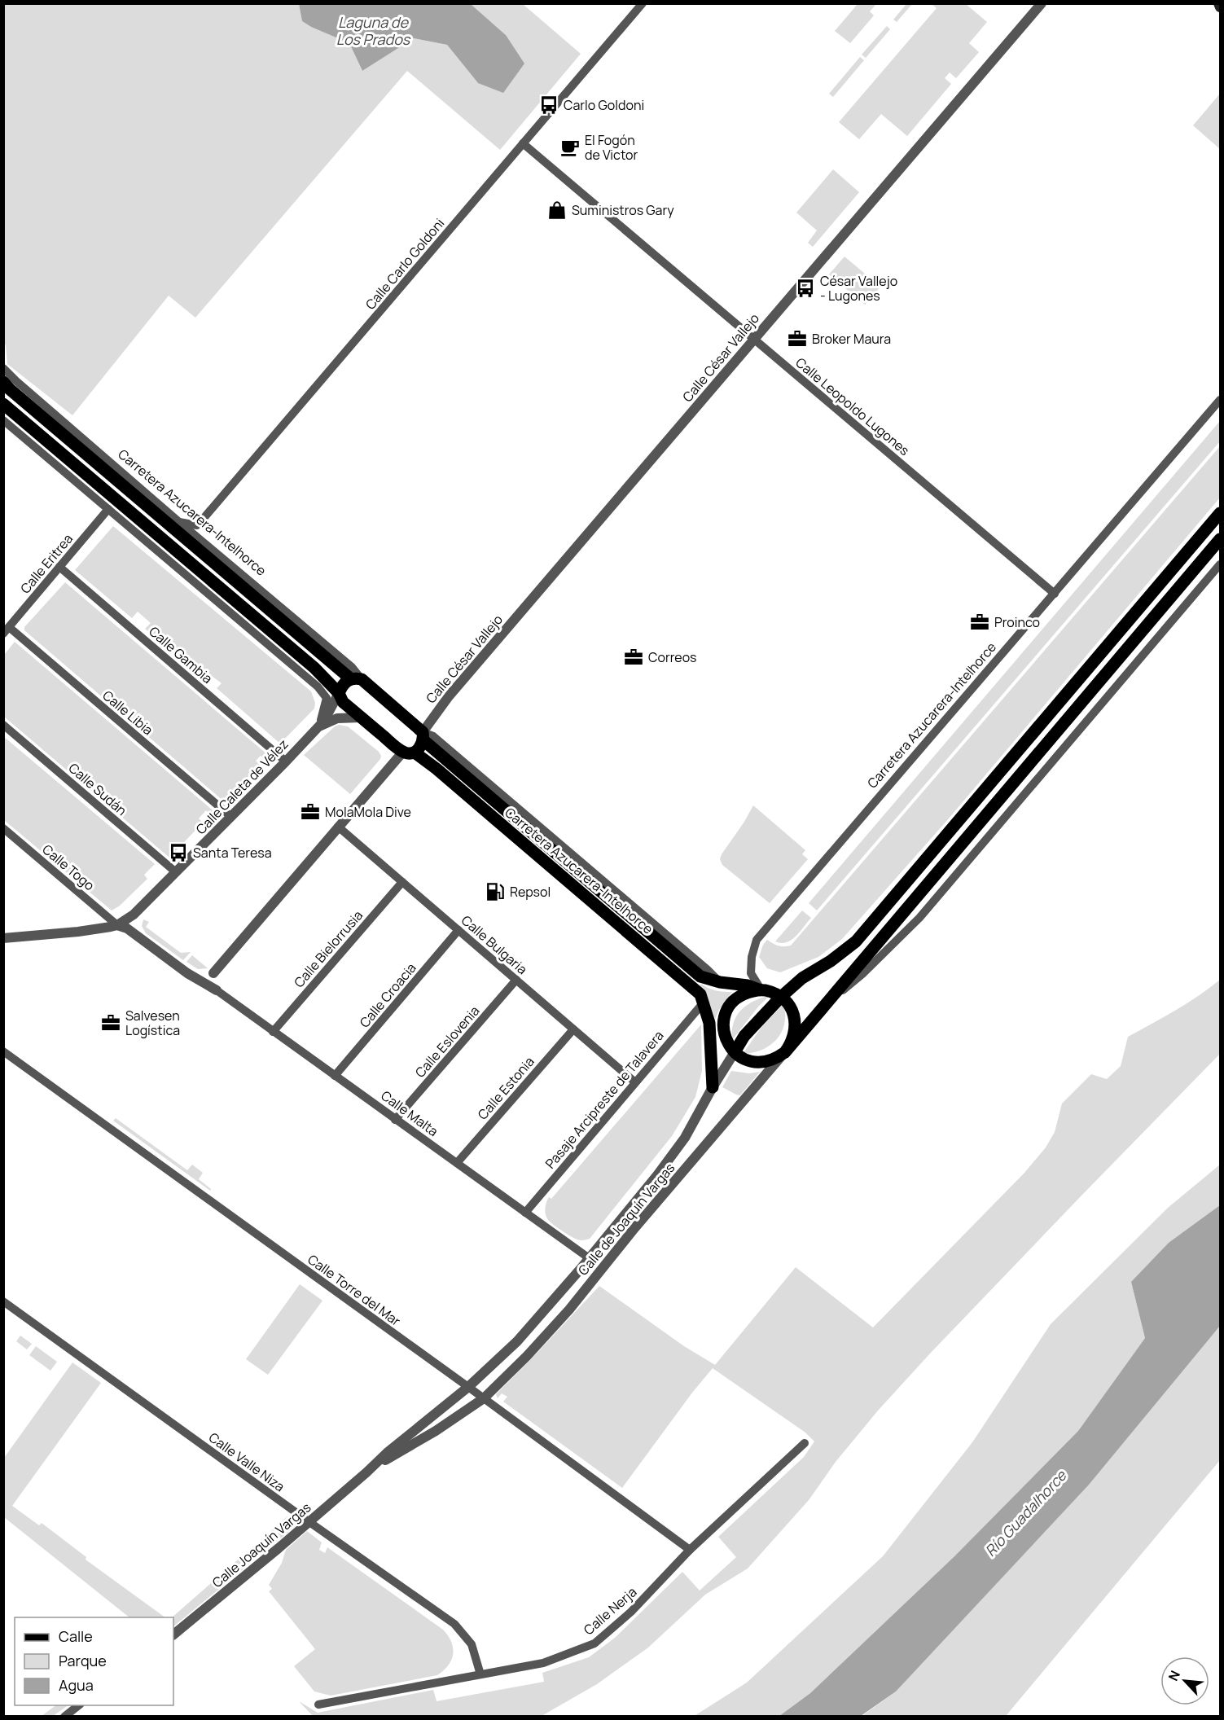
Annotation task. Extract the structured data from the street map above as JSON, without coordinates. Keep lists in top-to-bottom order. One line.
{"streets":{"main road":["Carretera Azucarera-Intelhorce"],"street":["Calle Carlo Goldoni","Calle César Vallejo","Calle Leopoldo Lugones","Calle Eritrea","Calle Gambia","Calle Libia","Calle Caleta de Vélez","Calle Sudán","Calle Togo","Calle Bulgaria","Calle Bielorrusia","Calle Croacia","Calle Eslovenia","Calle Estonia","Pasaje Arcipreste de Talavera","Calle Malta","Calle de Joaquín Vargas","Calle Torre del Mar","Calle Valle Niza","Calle Joaquín Vargas","Calle Nerja"]},"crossings":[["Calle Carlo Goldoni","Calle Leopoldo Lugones"],["Calle Carlo Goldoni","Carretera Azucarera-Intelhorce"],["Calle César Vallejo","Calle Leopoldo Lugones"],["Calle César Vallejo","Carretera Azucarera-Intelhorce"],["Calle Leopoldo Lugones","Carretera Azucarera-Intelhorce"],["Carretera Azucarera-Intelhorce","Calle Caleta de Vélez"],["Carretera Azucarera-Intelhorce","Pasaje Arcipreste de Talavera"],["Carretera Azucarera-Intelhorce","Calle de Joaquín Vargas"],["Calle Eritrea","Calle Gambia"],["Calle Eritrea","Calle Libia"],["Calle Gambia","Calle Caleta de Vélez"],["Calle Libia","Calle Caleta de Vélez"],["Calle Caleta de Vélez","Calle Sudán"],["Calle Caleta de Vélez","Calle Togo"],["Calle Caleta de Vélez","Calle Malta"],["Calle Togo","Calle Malta"],["Calle Bulgaria","Calle Bielorrusia"],["Calle Bulgaria","Calle Croacia"],["Calle Bulgaria","Calle Eslovenia"],["Calle Bulgaria","Calle Estonia"],["Calle Bulgaria","Pasaje Arcipreste de Talavera"],["Calle Bielorrusia","Calle Malta"],["Calle Croacia","Calle Malta"],["Calle Eslovenia","Calle Malta"],["Calle Estonia","Calle Malta"],["Pasaje Arcipreste de Talavera","Calle Malta"],["Calle Malta","Calle de Joaquín Vargas"],["Calle de Joaquín Vargas","Calle Torre del Mar"],["Calle de Joaquín Vargas","Calle Joaquín Vargas"],["Calle Torre del Mar","Calle Joaquín Vargas"],["Calle Torre del Mar","Calle Nerja"],["Calle Valle Niza","Calle Joaquín Vargas"],["Calle Valle Niza","Calle Nerja"]],"water":["Laguna de Los Prados","Río Guadalhorce"],"places":{"bus stop":["Carlo Goldoni","César Vallejo - Lugones","Santa Teresa"],"cafe":["El Fogón de Victor"],"shop":["Suministros Gary"],"office":["Broker Maura","Proinco","Correos","MolaMola Dive","Salvesen Logística"],"fuel station":["Repsol"]},"legend":["Calle","Parque","Agua"],"north":"top left"}
